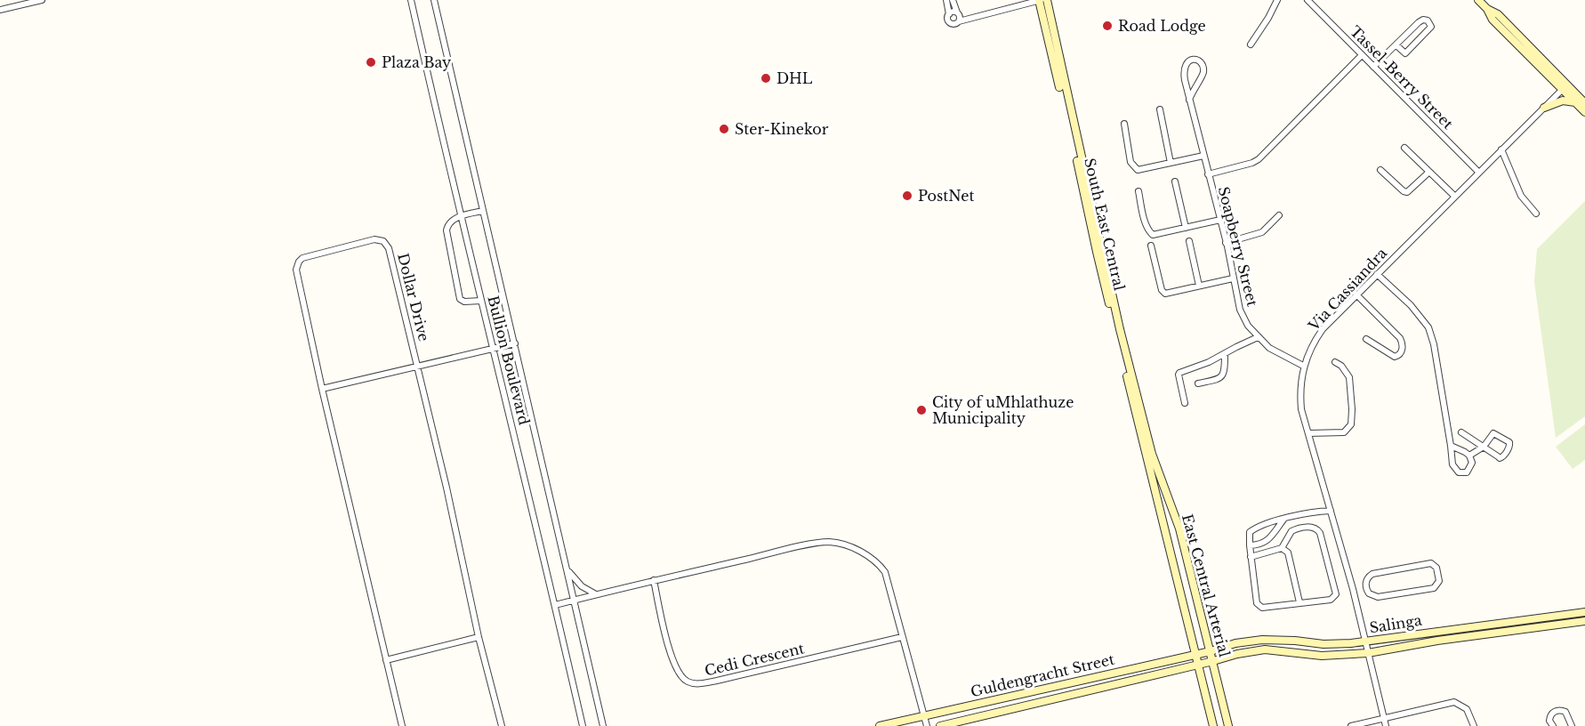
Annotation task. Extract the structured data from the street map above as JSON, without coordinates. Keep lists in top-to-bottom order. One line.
{"streets":{"street":["Tassel-Berry Street","South East Central","Soapberry Street","Via Cassiandra","Dollar Drive","Bullion Boulevard","East Central Arterial","Salinga","Cedi Crescent","Guldengracht Street"]},"crossings":[["Tassel-Berry Street","Soapberry Street"],["Tassel-Berry Street","Via Cassiandra"],["South East Central","East Central Arterial"],["Soapberry Street","Via Cassiandra"],["Via Cassiandra","Salinga"],["East Central Arterial","Salinga"],["East Central Arterial","Guldengracht Street"],["Salinga","Guldengracht Street"]],"places":["Road Lodge","Plaza Bay","DHL","Ster-Kinekor","PostNet","City of uMhlathuze Municipality"]}
